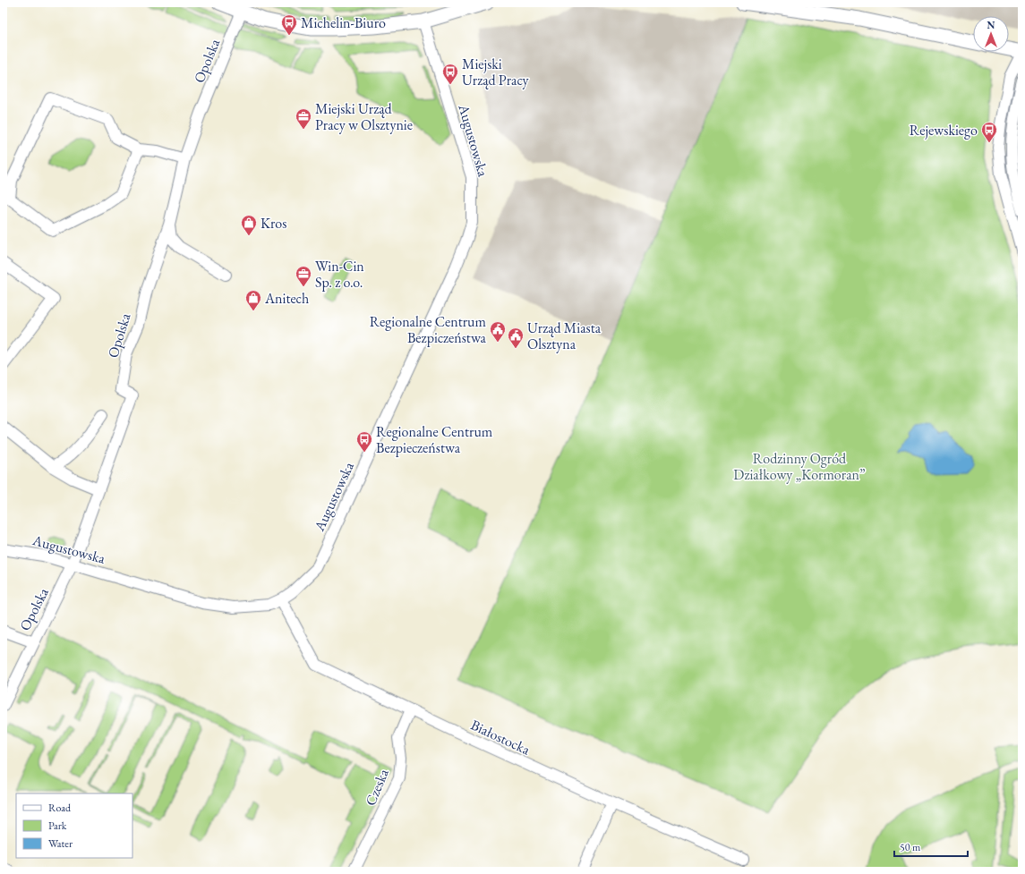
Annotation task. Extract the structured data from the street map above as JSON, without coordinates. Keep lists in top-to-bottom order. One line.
{"streets":{"street":["Opolska","Augustowska","Białostocka","Czeska"]},"crossings":[["Opolska","Augustowska"],["Augustowska","Białostocka"],["Białostocka","Czeska"]],"parks":["Rodzinny Ogród Działkowy „Kormoran”"],"places":{"bus stop":["Michelin-Biuro","Miejski Urząd Pracy","Rejewskiego","Regionalne Centrum Bezpieczeństwa"],"office":["Miejski Urząd Pracy w Olsztynie","Win-Cin Sp. z o.o."],"shop":["Kros","Anitech"],"public building":["Regionalne Centrum Bezpiczeństwa","Urząd Miasta Olsztyna"]},"legend":["Road","Park","Water"],"scale_bar":"50 m","north":"top"}
